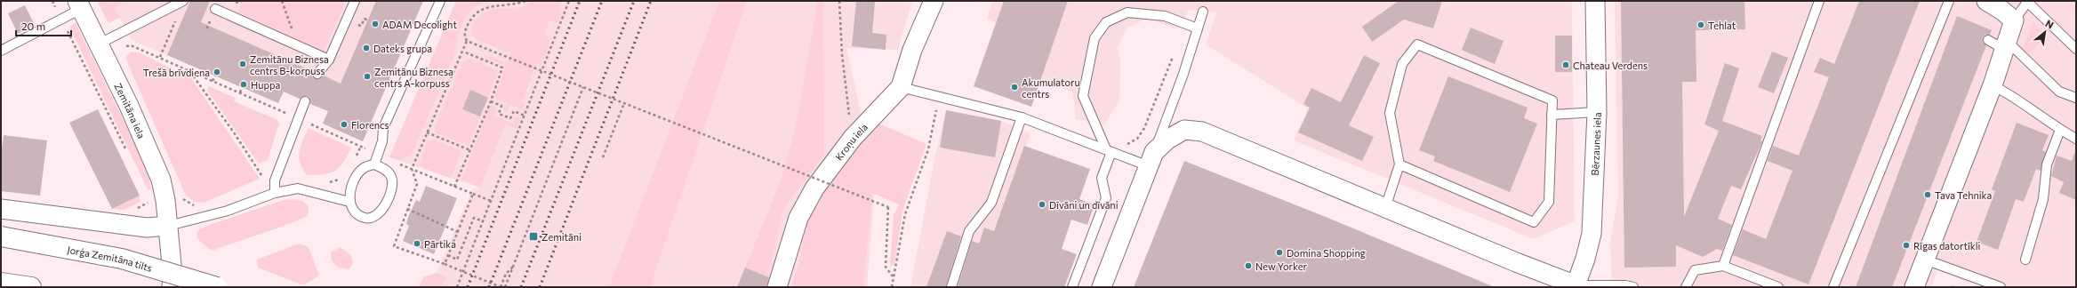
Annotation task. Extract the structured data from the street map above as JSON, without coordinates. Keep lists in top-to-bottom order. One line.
{"streets":{"main road":["Jorģa Zemitāna tilts"],"street":["Zemitāna iela","Kroņu iela","Bērzaunes iela"]},"places":{"other":["ADAM Decolight","Tehlat","Dateks grupa","Zemitānu Biznesa centrs B-korpuss","Chateau Verdens","Trešā brīvdiena","Zemitānu Biznesa centrs A-korpuss","Huppa","Akumulatoru centrs","Florencs","Tava Tehnika","Dīvāni un dīvāni","Pārtika","Rīgas datortīkli","Domina Shopping","New Yorker"],"transit":["Zemitāni"]},"scale_bar":"20 m","north":"top right"}
